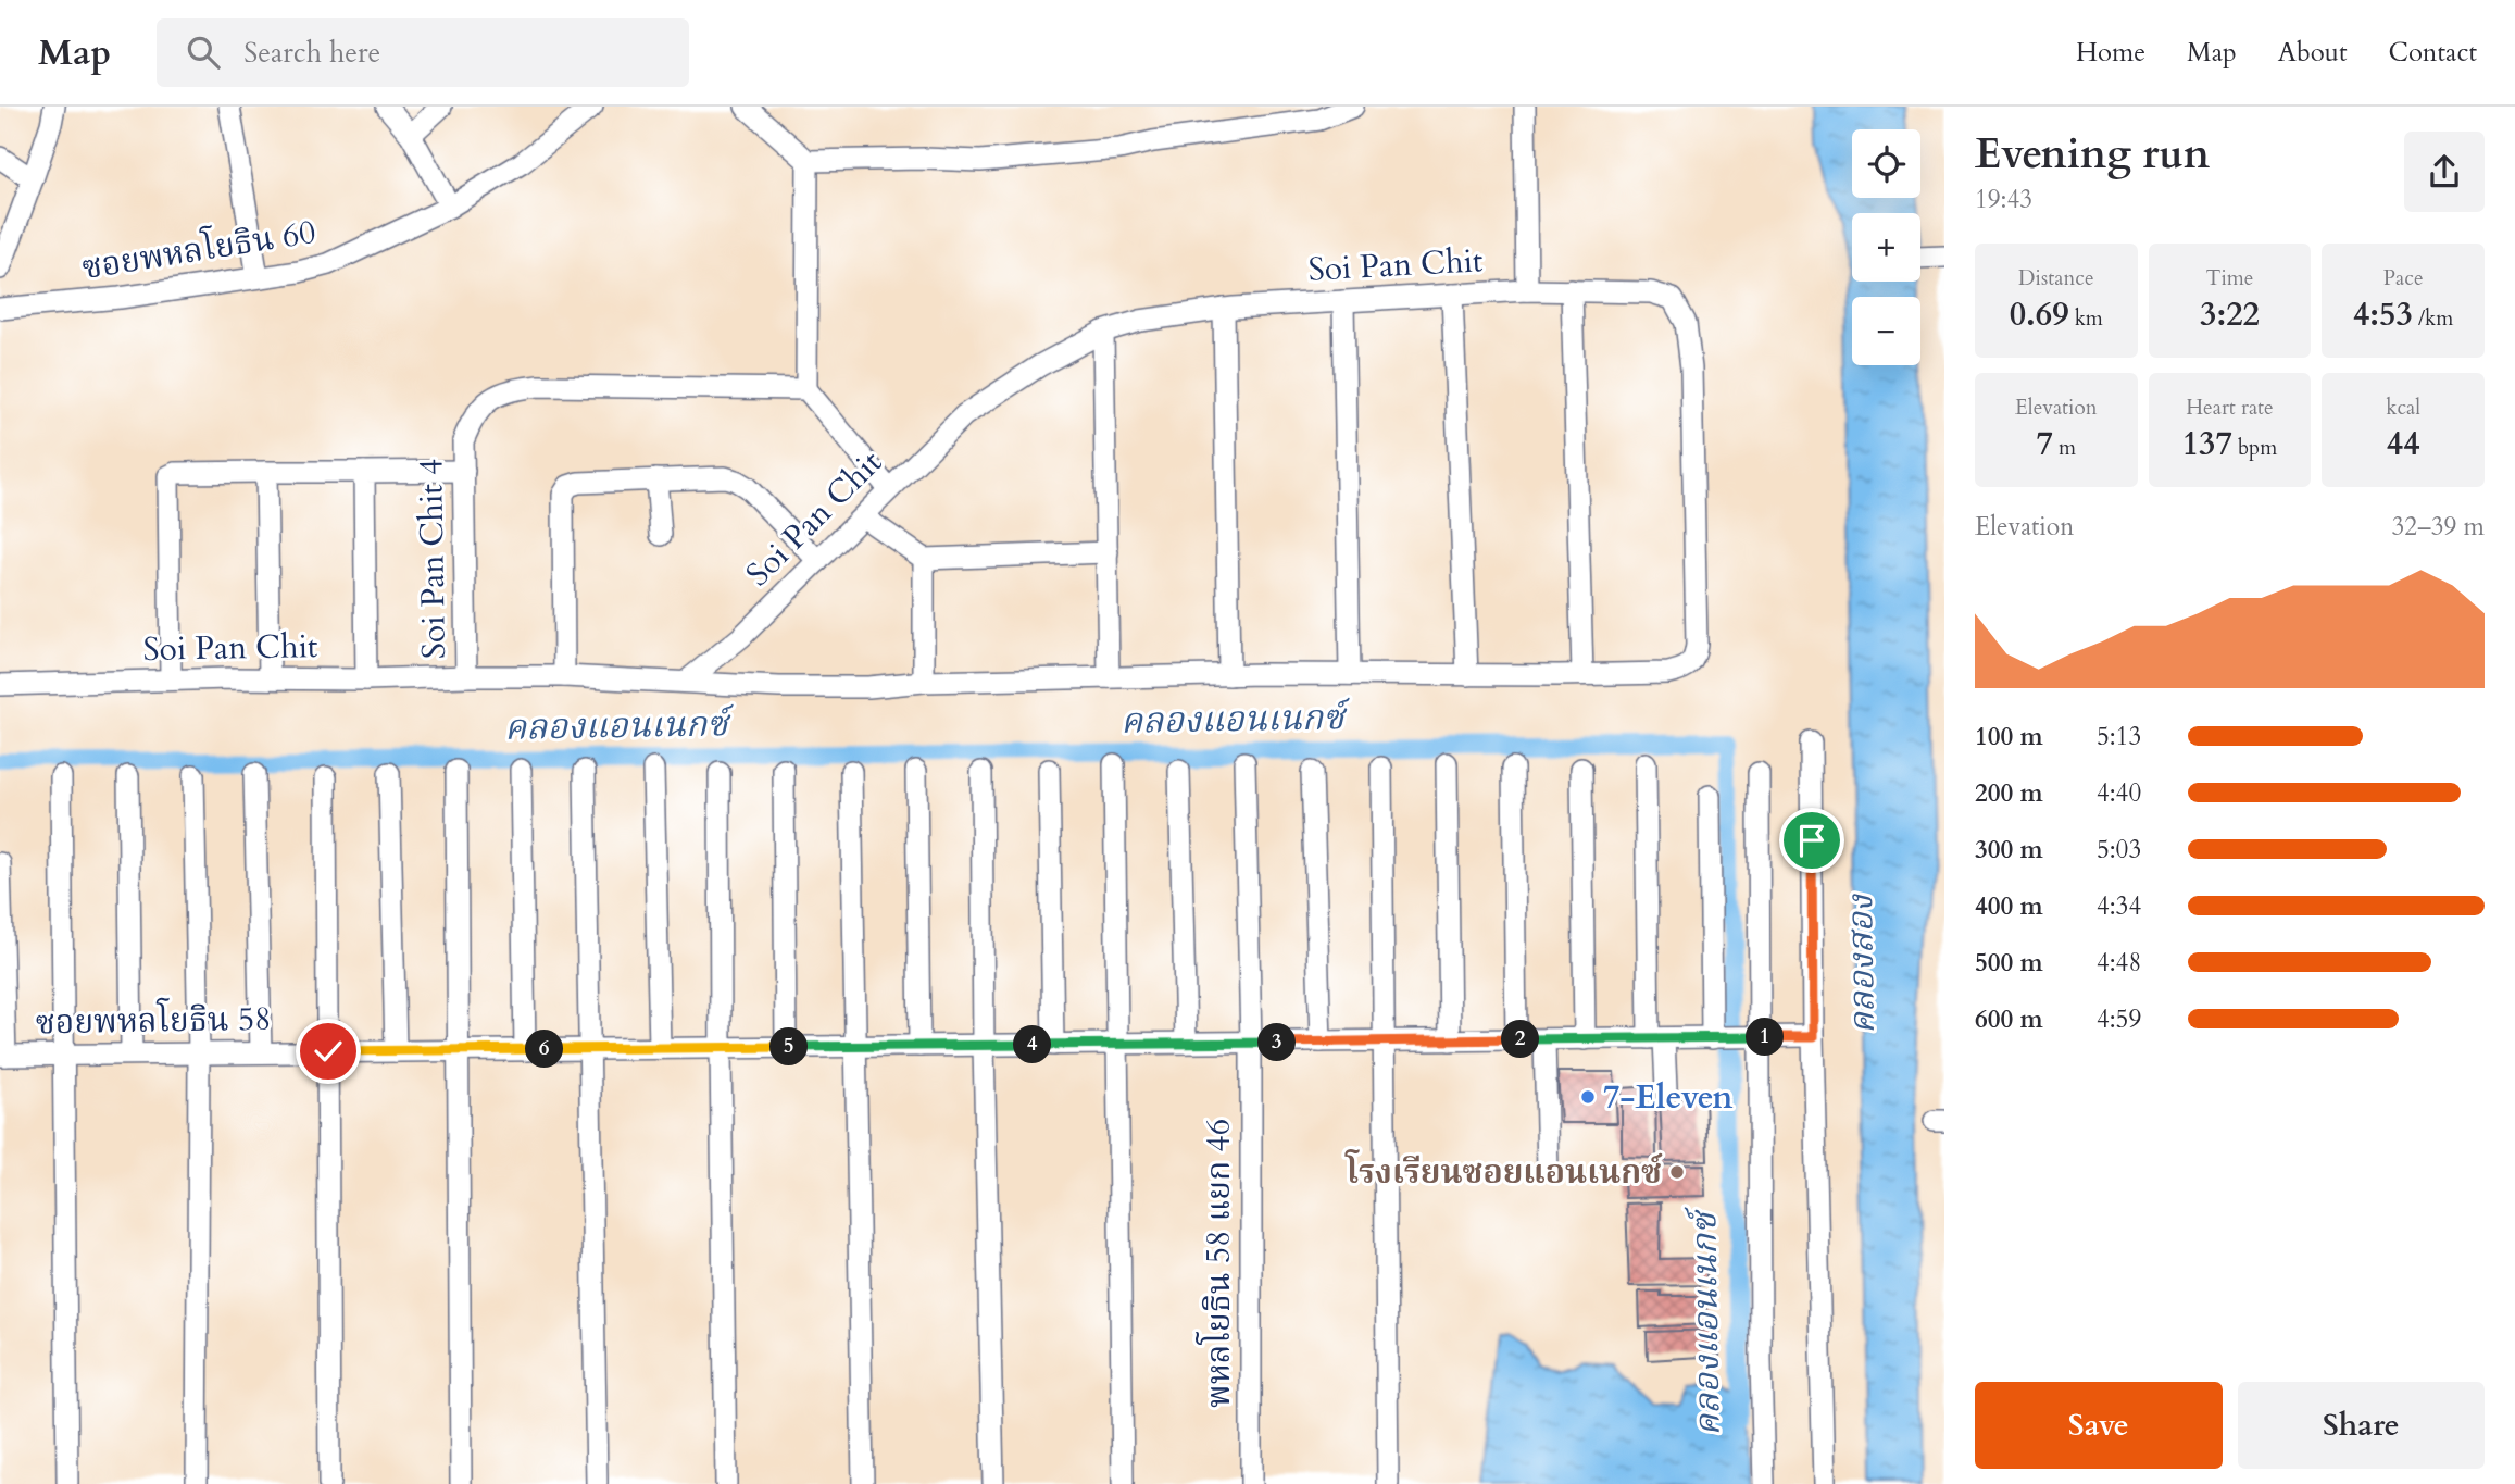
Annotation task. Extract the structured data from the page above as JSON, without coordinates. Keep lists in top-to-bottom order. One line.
{"streets":{"street":["ซอยพหลโยธิน 60","Soi Pan Chit","Soi Pan Chit 4","ซอยพหลโยธิน 58","พหลโยธิน 58 แยก 46"]},"crossings":[["Soi Pan Chit","Soi Pan Chit 4"],["ซอยพหลโยธิน 58","พหลโยธิน 58 แยก 46"]],"water":["คลองแอนเนกซ์","คลองสอง"],"places":["7-Eleven","โรงเรียนซอยแอนเนกซ์"],"page":{"header":"Map","search":"Search here","nav":["Home","Map","About","Contact"],"heading":["Evening run","19:43"],"map_buttons":["+","−"],"stats":[["Distance","0.69 km"],["Time","3:22"],["Pace","4:53 /km"],["Elevation","7 m"],["Heart rate","137 bpm"],["kcal","44"]],"chart":["Elevation","32–39 m"],"list":[{"name":"100 m","note":"5:13"},{"name":"200 m","note":"4:40"},{"name":"300 m","note":"5:03"},{"name":"400 m","note":"4:34"},{"name":"500 m","note":"4:48"},{"name":"600 m","note":"4:59"}],"pins":["1","2","3","4","5","6"],"buttons":["Save","Share"]}}
